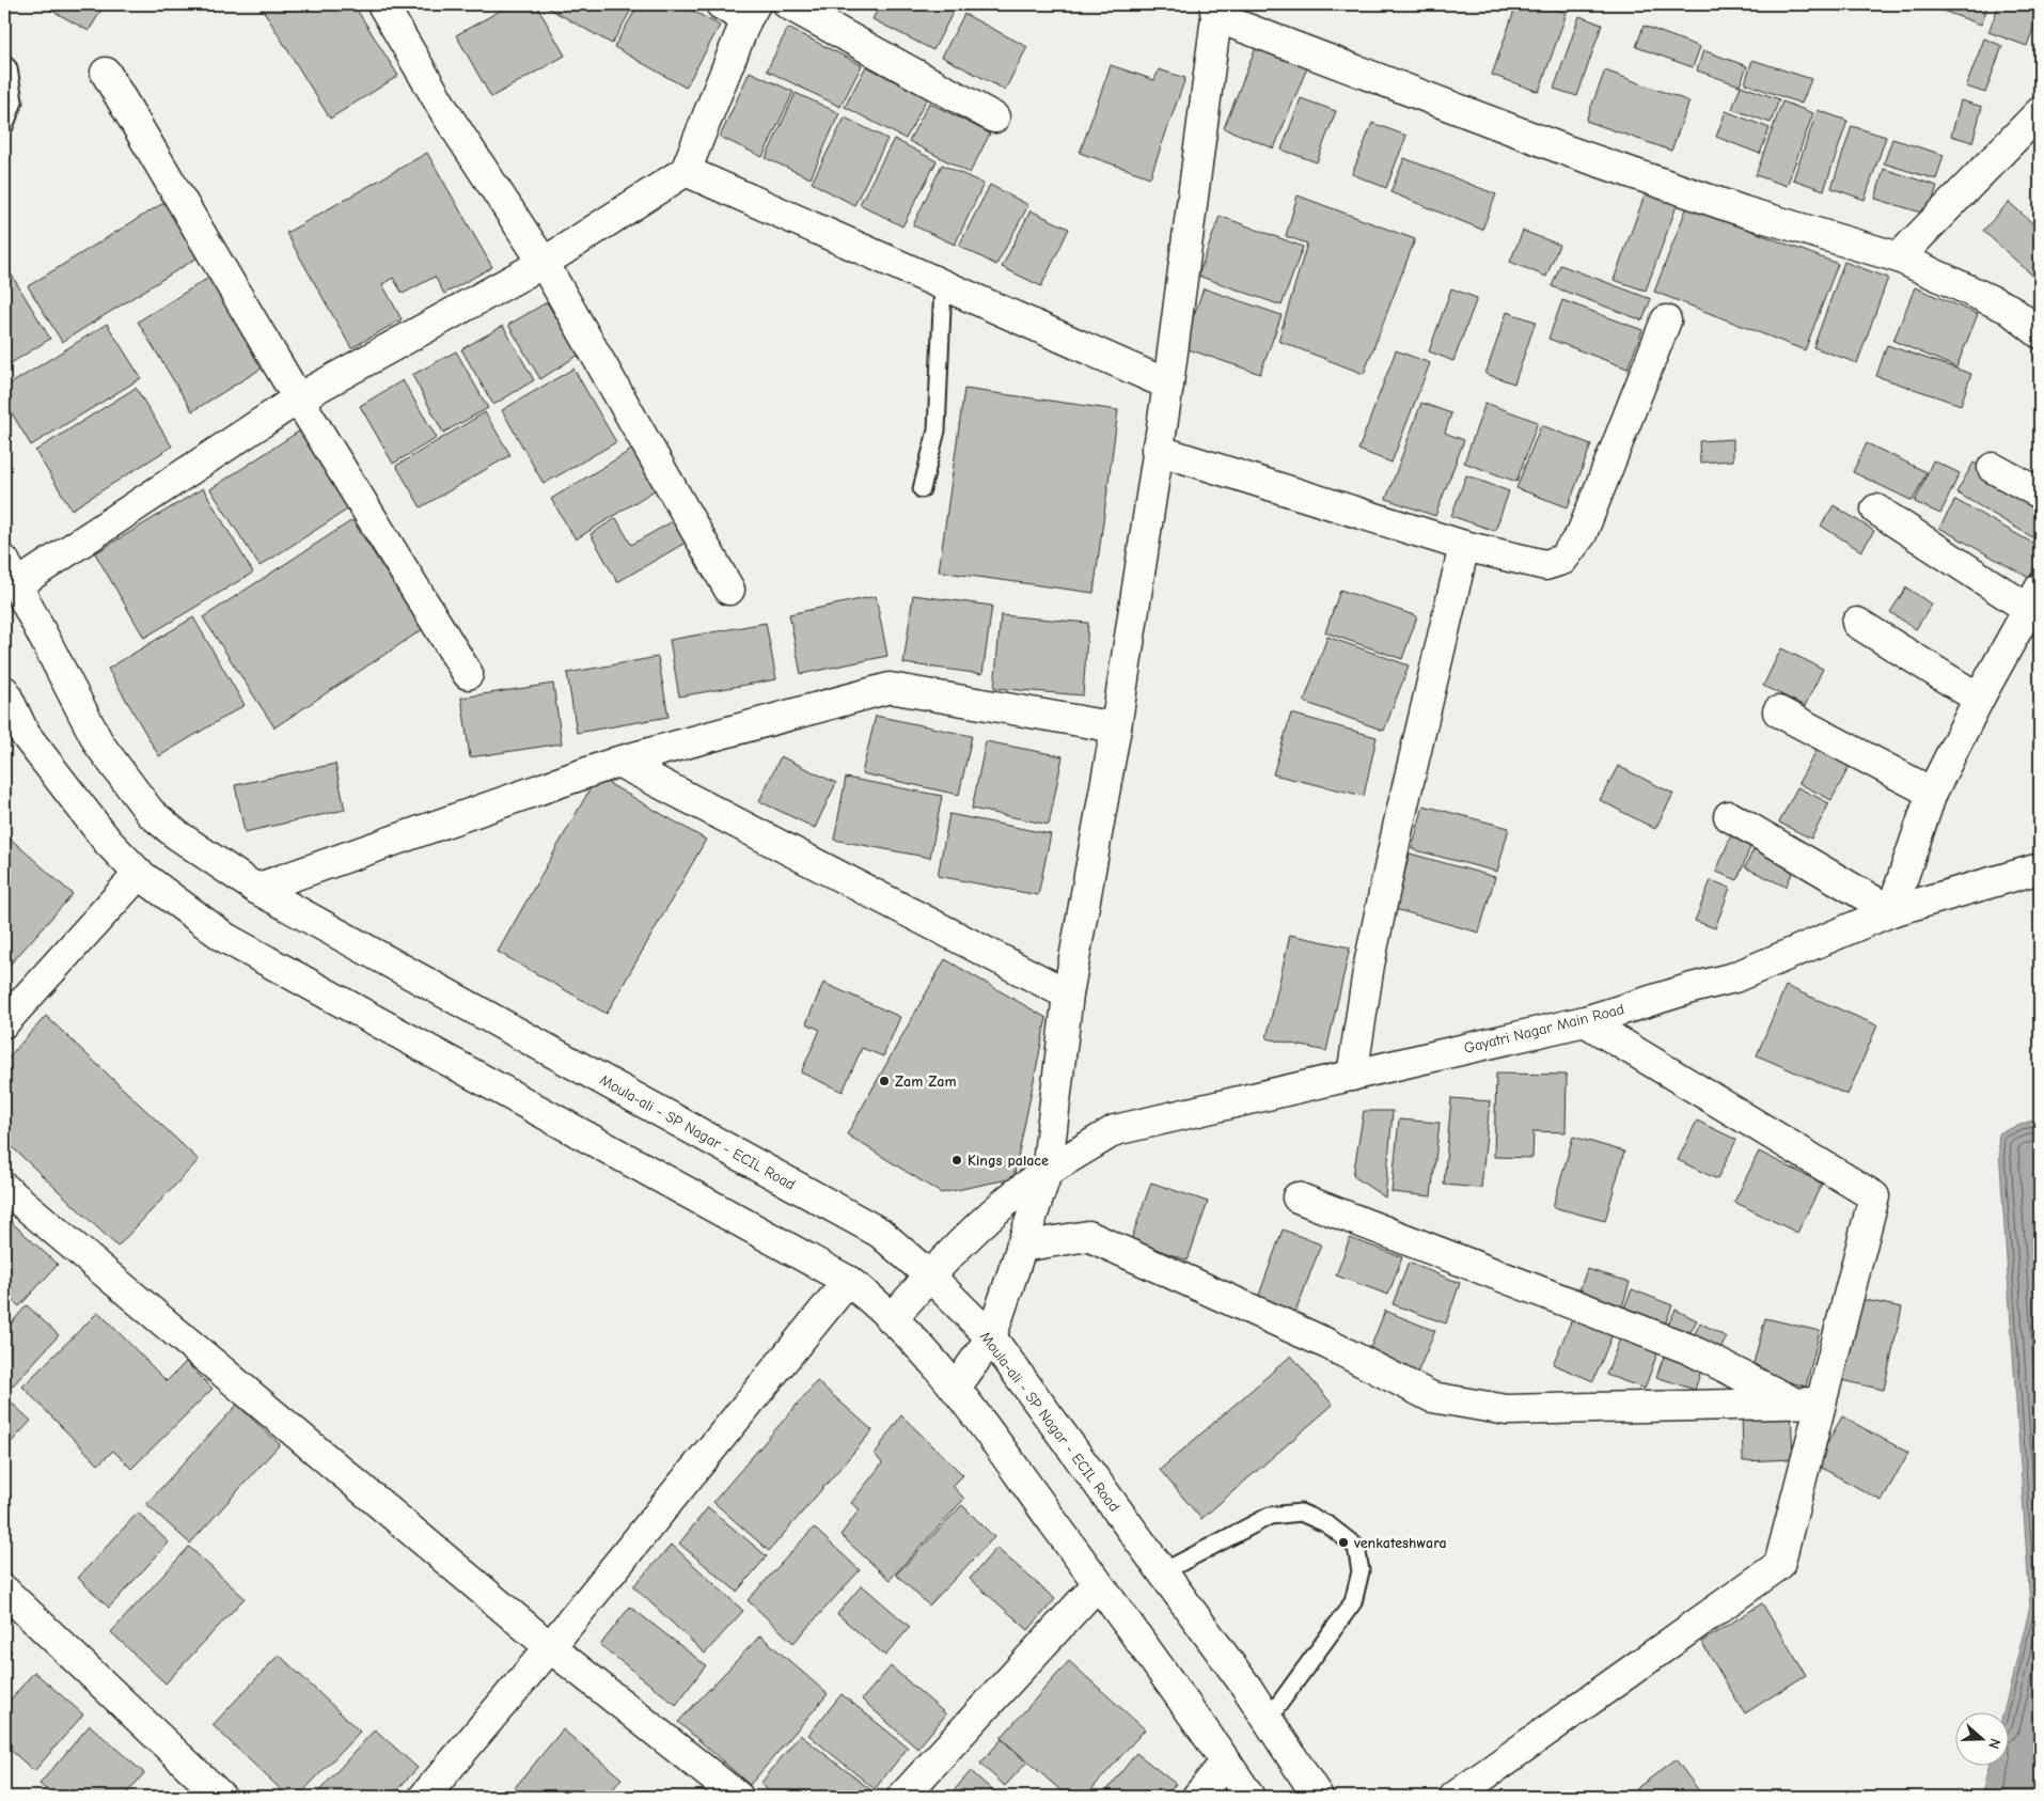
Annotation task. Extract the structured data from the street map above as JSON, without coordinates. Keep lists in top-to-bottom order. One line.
{"streets":{"street":["Gayatri Nagar Main Road","Moula-ali - SP Nagar - ECIL Road"]},"crossings":[["Gayatri Nagar Main Road","Moula-ali - SP Nagar - ECIL Road"]],"places":["Zam Zam","Kings palace","venkateshwara"],"north":"right"}
